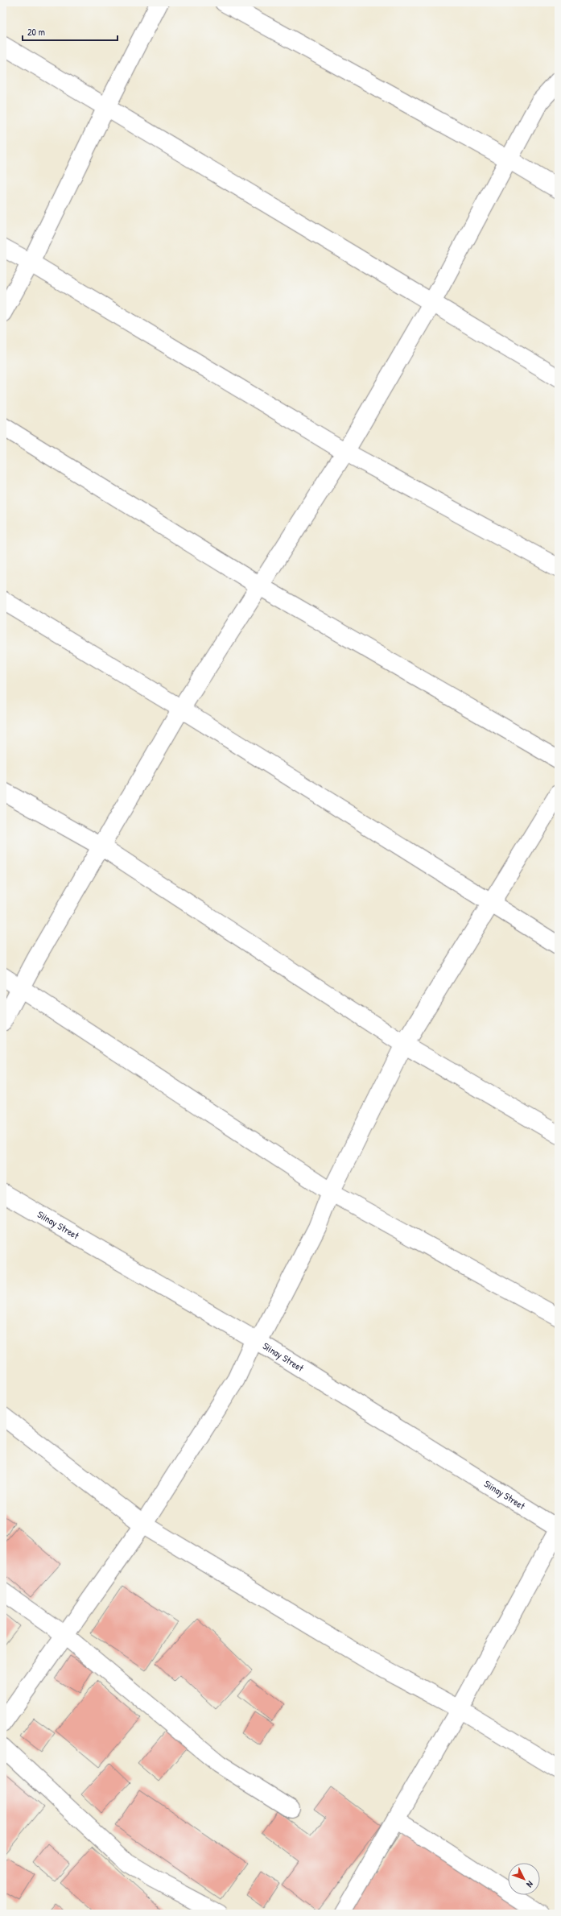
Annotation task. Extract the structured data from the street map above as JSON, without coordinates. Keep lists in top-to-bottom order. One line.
{"streets":{"street":["Siinay Street"]},"scale_bar":"20 m","north":"bottom right"}
